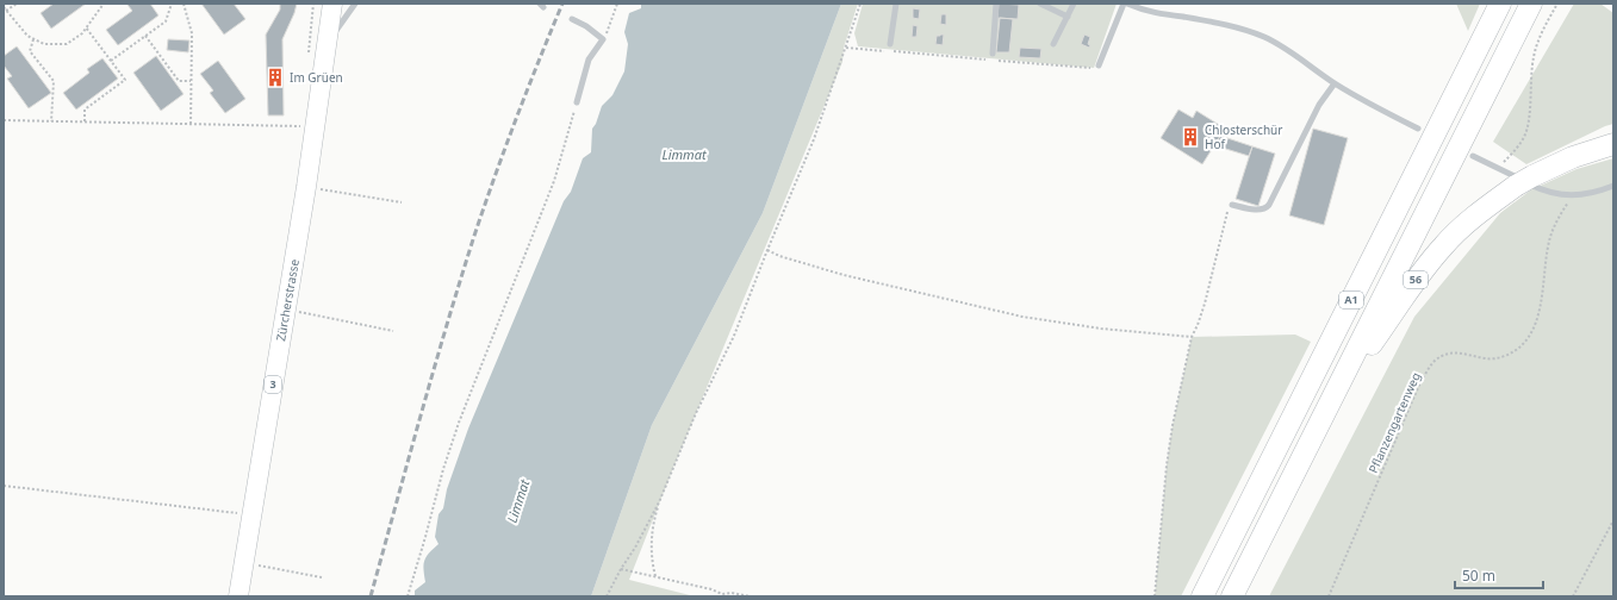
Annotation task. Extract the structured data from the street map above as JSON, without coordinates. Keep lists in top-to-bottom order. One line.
{"streets":{"highway":["56","A1"],"main road":["Zürcherstrasse","3"],"path":["Pflanzengartenweg"]},"crossings":[["56","A1"]],"water":["Limmat"],"places":{"building":["Im Grüen","Chlosterschür Hof"]},"scale_bar":"50 m"}
